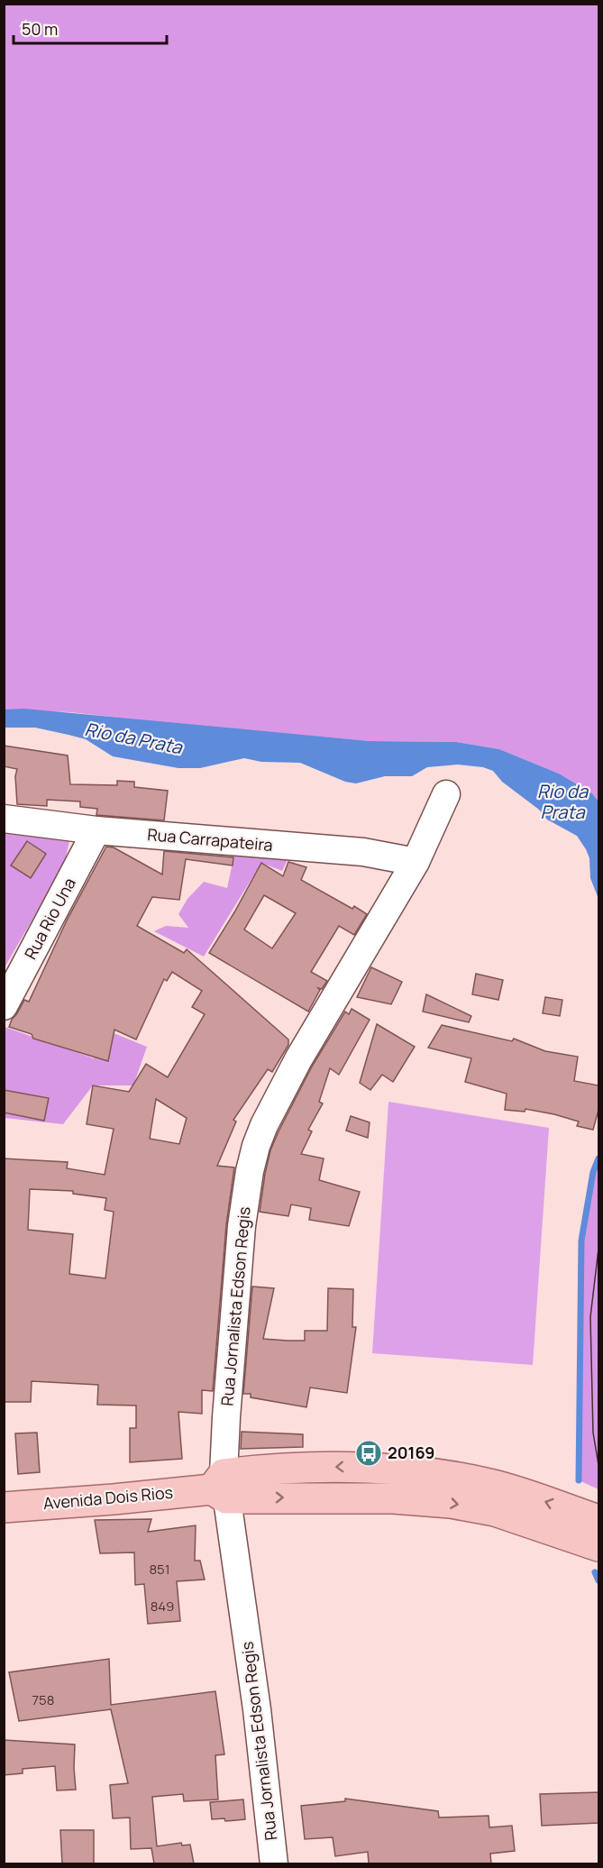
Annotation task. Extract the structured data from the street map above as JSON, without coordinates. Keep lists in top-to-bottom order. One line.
{"streets":{"main road":["Avenida Dois Rios"],"street":["Rua Carrapateira","Rua Rio Una","Rua Jornalista Edson Regis"]},"crossings":[["Rua Carrapateira","Rua Rio Una"],["Rua Carrapateira","Rua Jornalista Edson Regis"],["Rua Jornalista Edson Regis","Avenida Dois Rios"]],"water":["Rio da Prata"],"places":{"bus stop":["20169"]},"house_numbers":["851","849","758"],"scale_bar":"50 m"}
